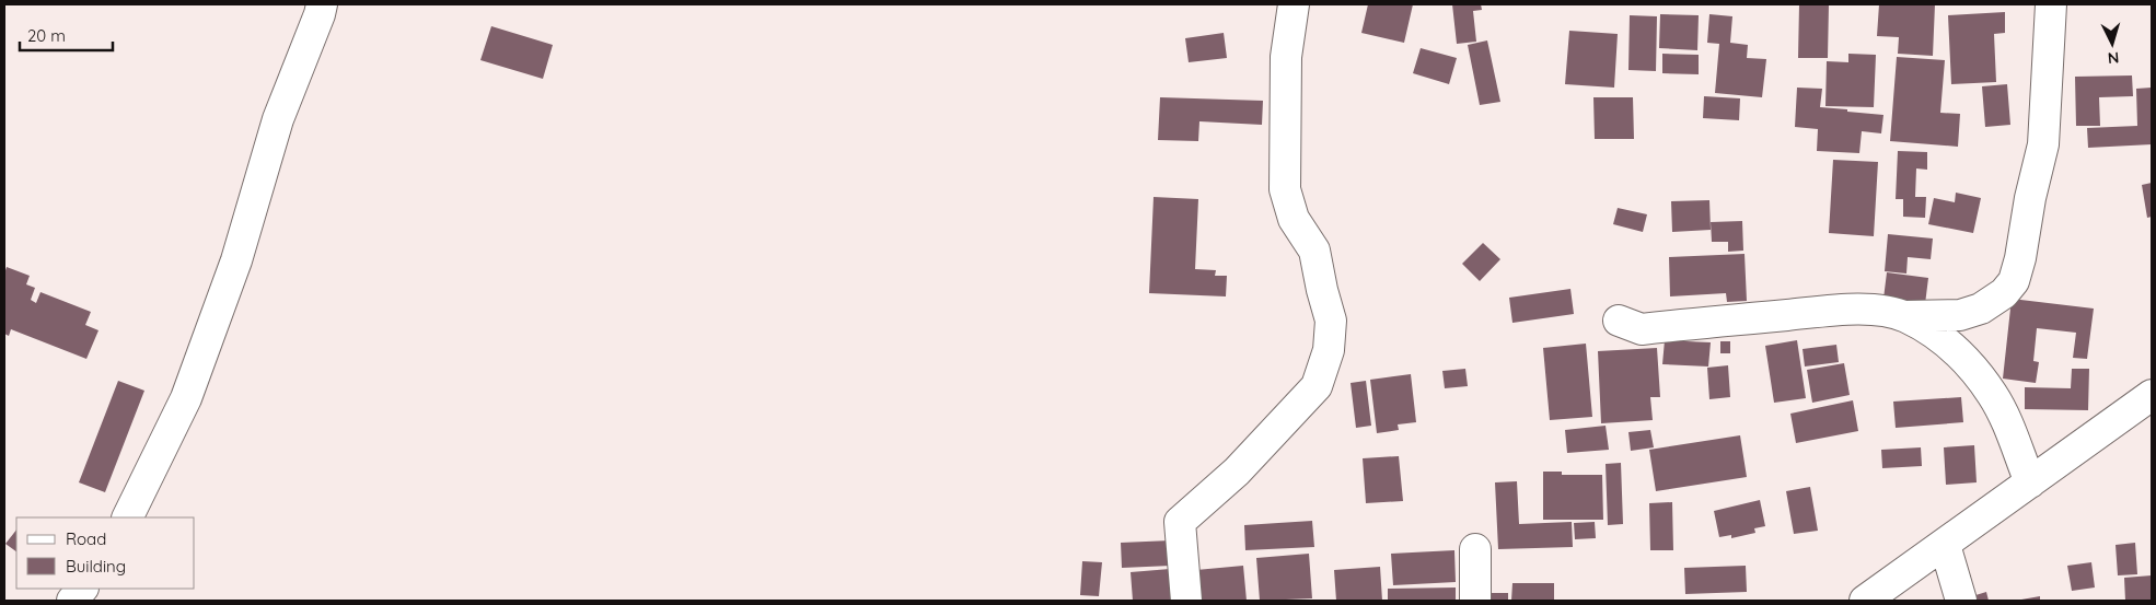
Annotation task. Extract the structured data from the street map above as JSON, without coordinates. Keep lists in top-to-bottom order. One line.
{"legend":["Road","Building"],"scale_bar":"20 m","north":"bottom"}
